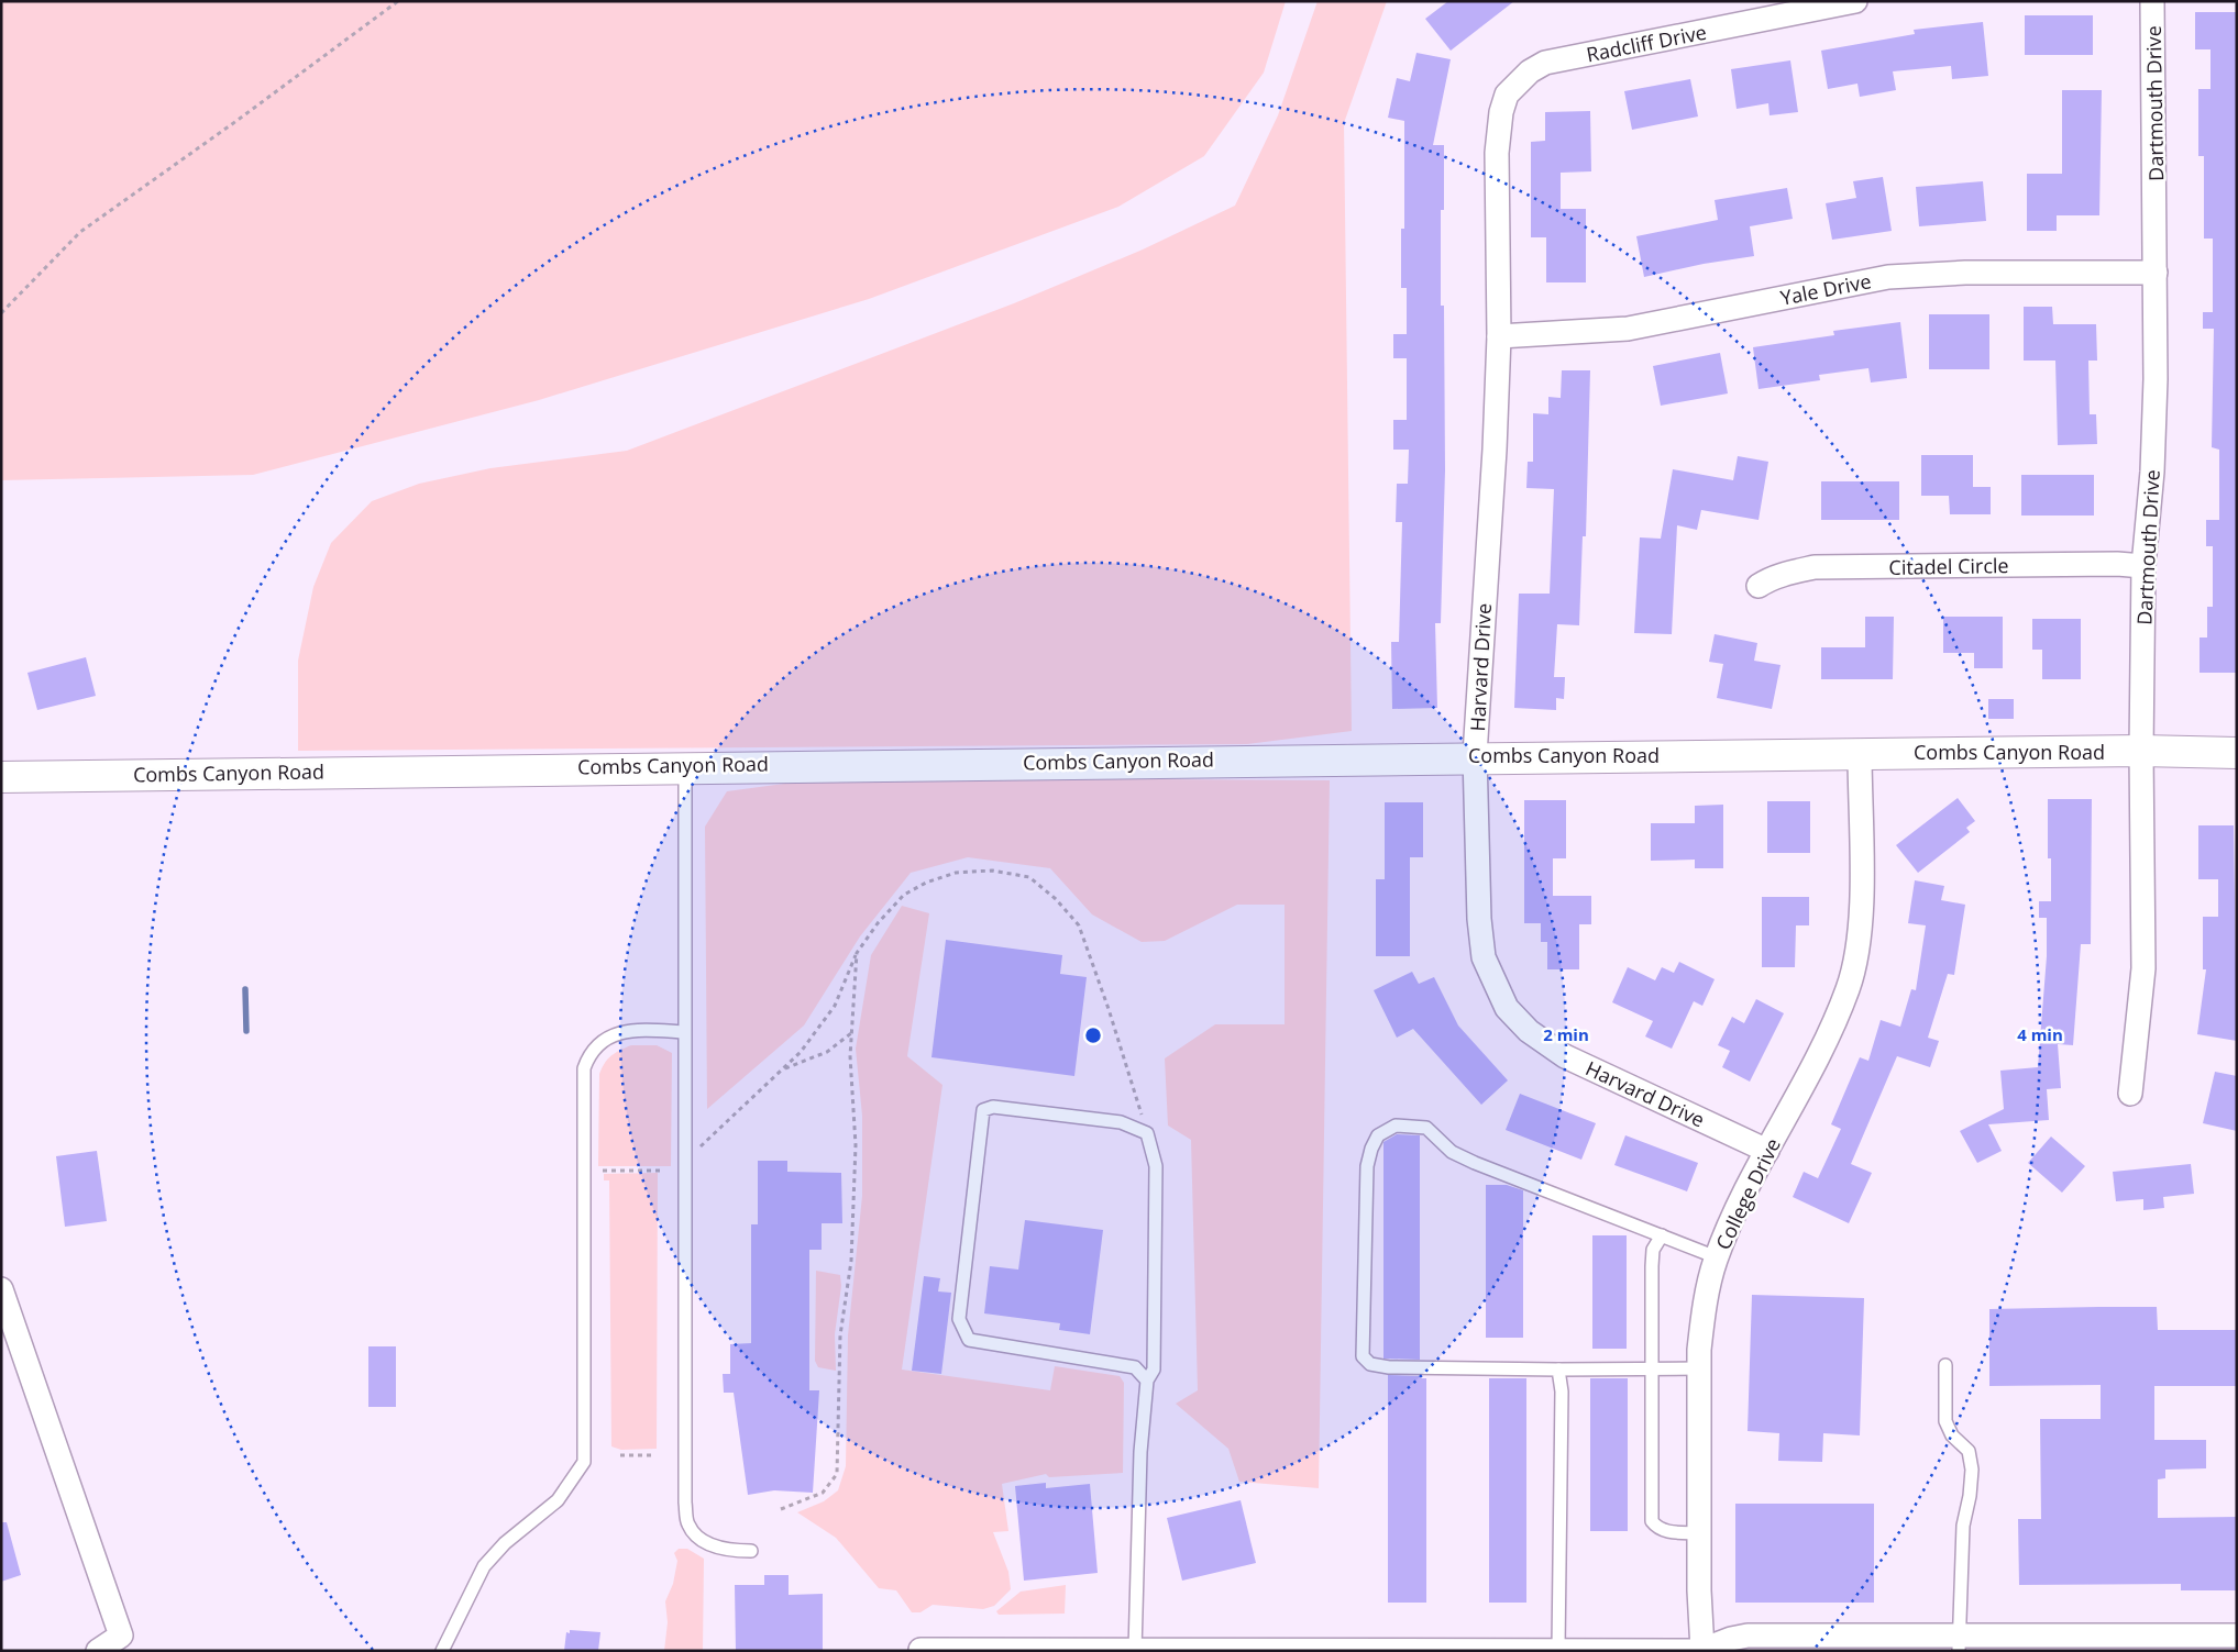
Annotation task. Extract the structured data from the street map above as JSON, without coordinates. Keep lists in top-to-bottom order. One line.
{"streets":{"street":["Radcliff Drive","Dartmouth Drive","Yale Drive","Citadel Circle","Harvard Drive","Combs Canyon Road","College Drive"]},"crossings":[["Radcliff Drive","Harvard Drive"],["Dartmouth Drive","Yale Drive"],["Dartmouth Drive","Citadel Circle"],["Dartmouth Drive","Combs Canyon Road"],["Yale Drive","Harvard Drive"],["Harvard Drive","Combs Canyon Road"],["Harvard Drive","College Drive"],["Combs Canyon Road","College Drive"]],"rings":["2 min","4 min"]}
